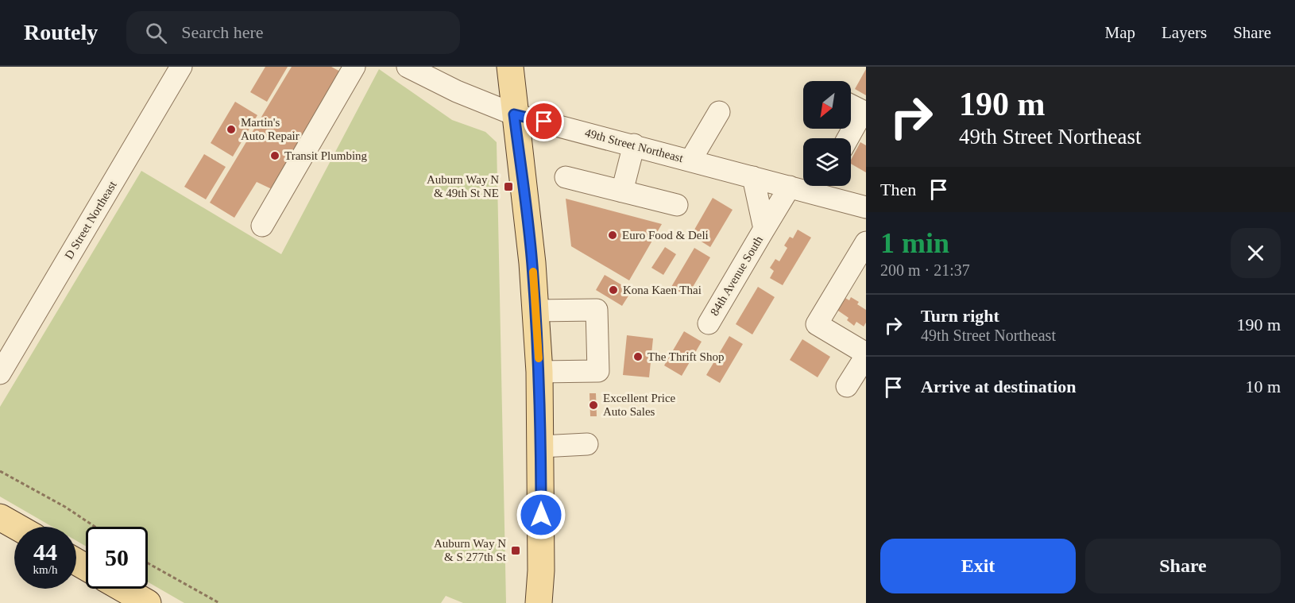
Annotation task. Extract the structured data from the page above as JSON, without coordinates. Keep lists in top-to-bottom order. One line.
{"streets":{"street":["49th Street Northeast","D Street Northeast","84th Avenue South"]},"crossings":[["49th Street Northeast","84th Avenue South"]],"places":{"other":["Martin's Auto Repair","Transit Plumbing","Euro Food & Deli","Kona Kaen Thai","The Thrift Shop","Excellent Price Auto Sales"],"transit":["Auburn Way N & 49th St NE","Auburn Way N & S 277th St"]},"north":"bottom left","page":{"header":"Routely","search":"Search here","nav":["Map","Layers","Share"],"turn":["190 m","49th Street Northeast"],"then":"Then","heading":["1 min","200 m · 21:37"],"list":[{"name":"Turn right","note":"49th Street Northeast","value":"190 m"},{"name":"Arrive at destination","value":"10 m"}],"speed":"44 km/h","limit":"50","buttons":["Exit","Share"]}}
